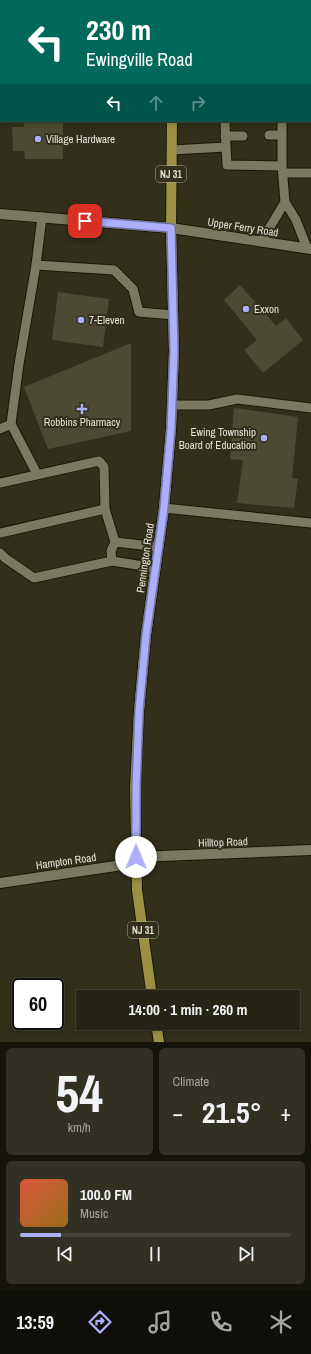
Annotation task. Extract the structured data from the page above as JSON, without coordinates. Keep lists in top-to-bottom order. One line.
{"streets":{"main road":["NJ 31","Upper Ferry Road","Pennington Road","Hilltop Road","Hampton Road"]},"crossings":[["Upper Ferry Road","Pennington Road"],["Pennington Road","Hilltop Road"],["Pennington Road","Hampton Road"],["Hilltop Road","Hampton Road"]],"places":{"other":["Village Hardware","Exxon","7-Eleven","Ewing Township Board of Education"],"health":["Robbins Pharmacy"]},"page":{"turn":["230 m","Ewingville Road"],"limit":"60","trip":"14:00 · 1 min · 260 m","tile":[["54","km/h"],"Climate"],"heat":["−","21.5°","+"],"song":["100.0 FM","Music"],"tabs":"13:59"}}
